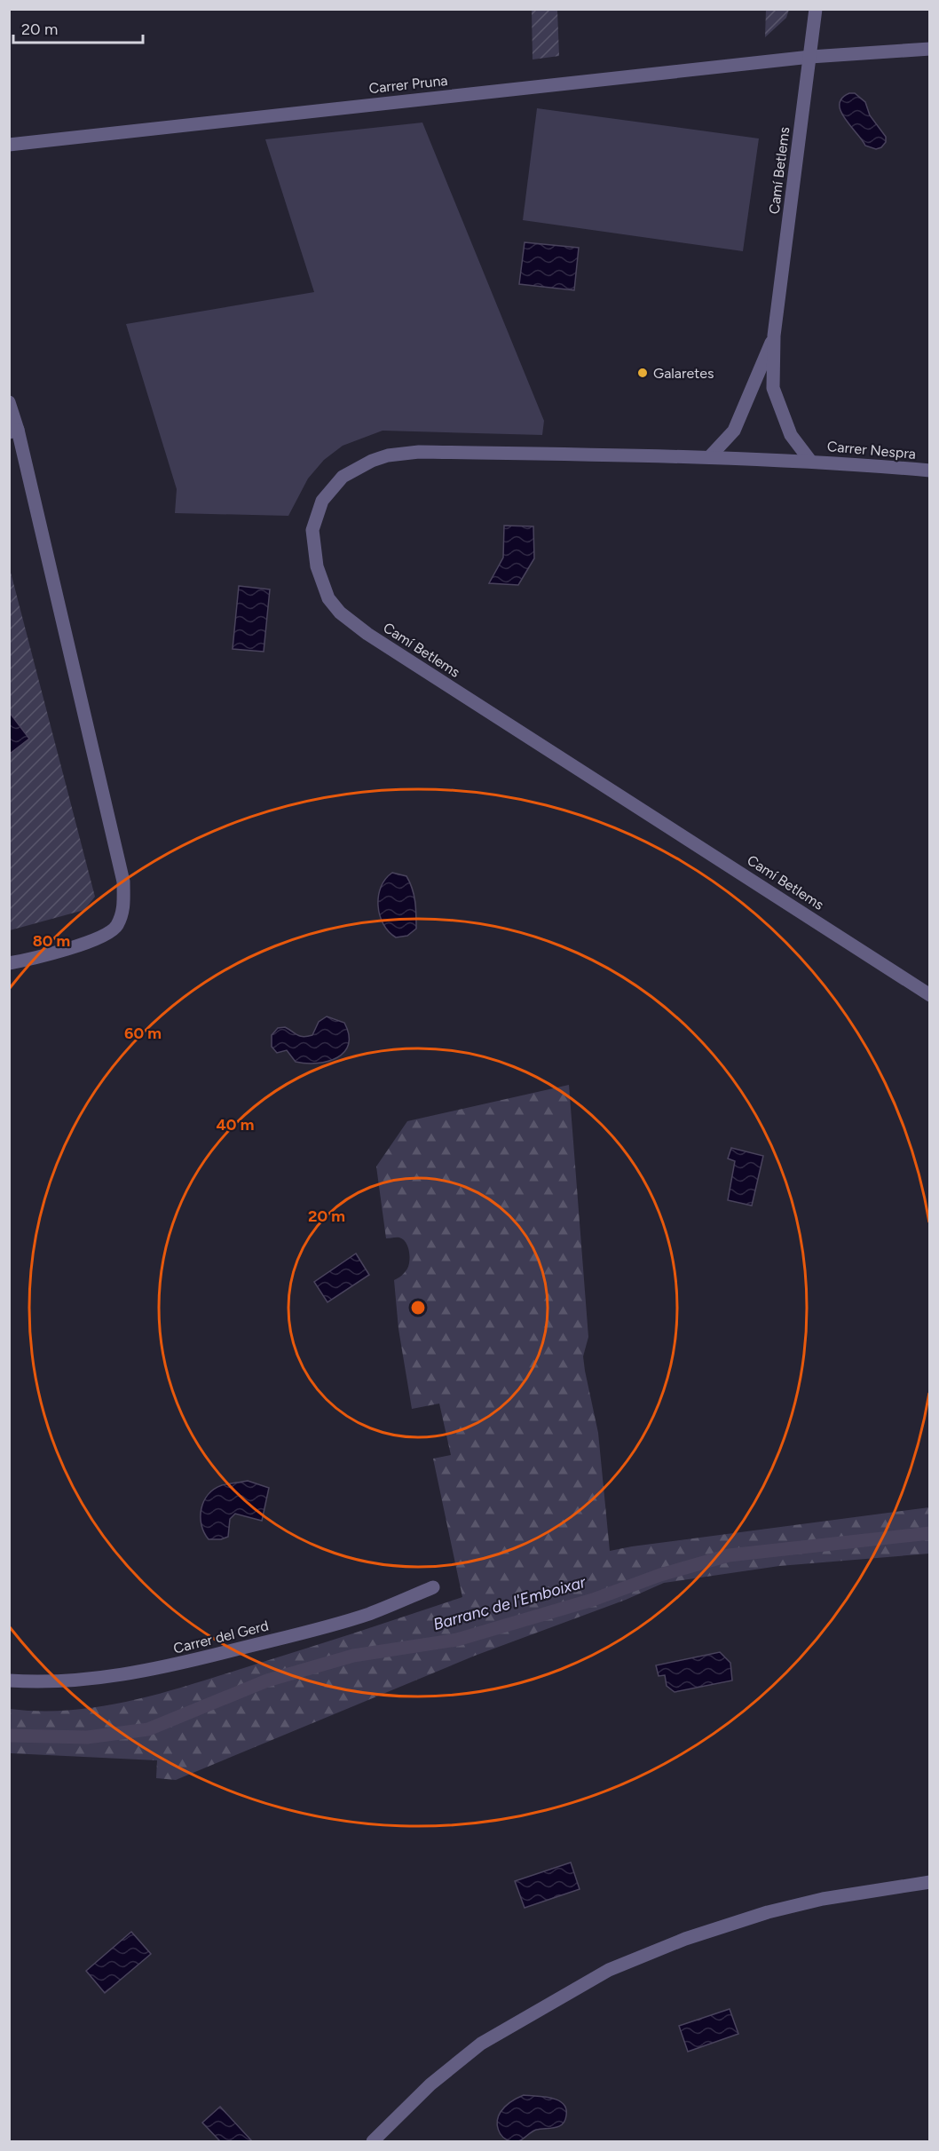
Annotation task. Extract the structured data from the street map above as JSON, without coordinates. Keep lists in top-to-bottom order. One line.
{"streets":{"street":["Carrer Pruna","Camí Betlems","Carrer Nespra","Carrer del Gerd"]},"crossings":[["Carrer Pruna","Camí Betlems"],["Camí Betlems","Carrer Nespra"]],"water":["Barranc de l'Emboixar"],"places":["Galaretes"],"scale_bar":"20 m","rings":["80 m","60 m","40 m","20 m"]}
